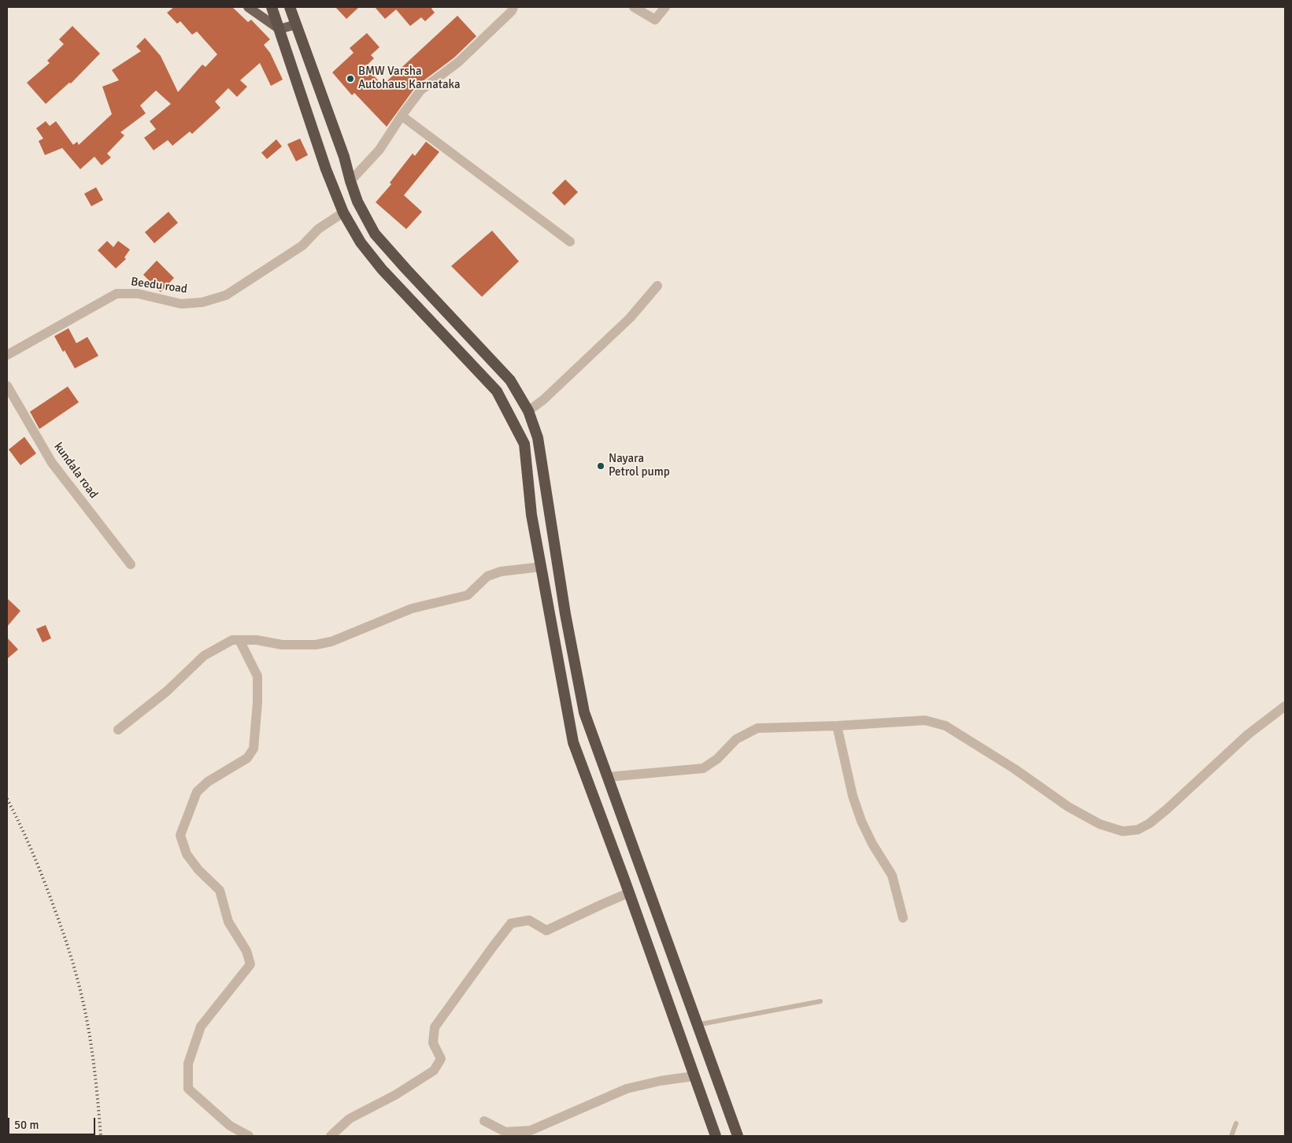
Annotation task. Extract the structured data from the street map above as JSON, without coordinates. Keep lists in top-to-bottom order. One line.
{"streets":{"street":["Beedu road","kundala road"]},"places":["BMW Varsha Autohaus Karnataka","Nayara Petrol pump"],"scale_bar":"50 m"}
